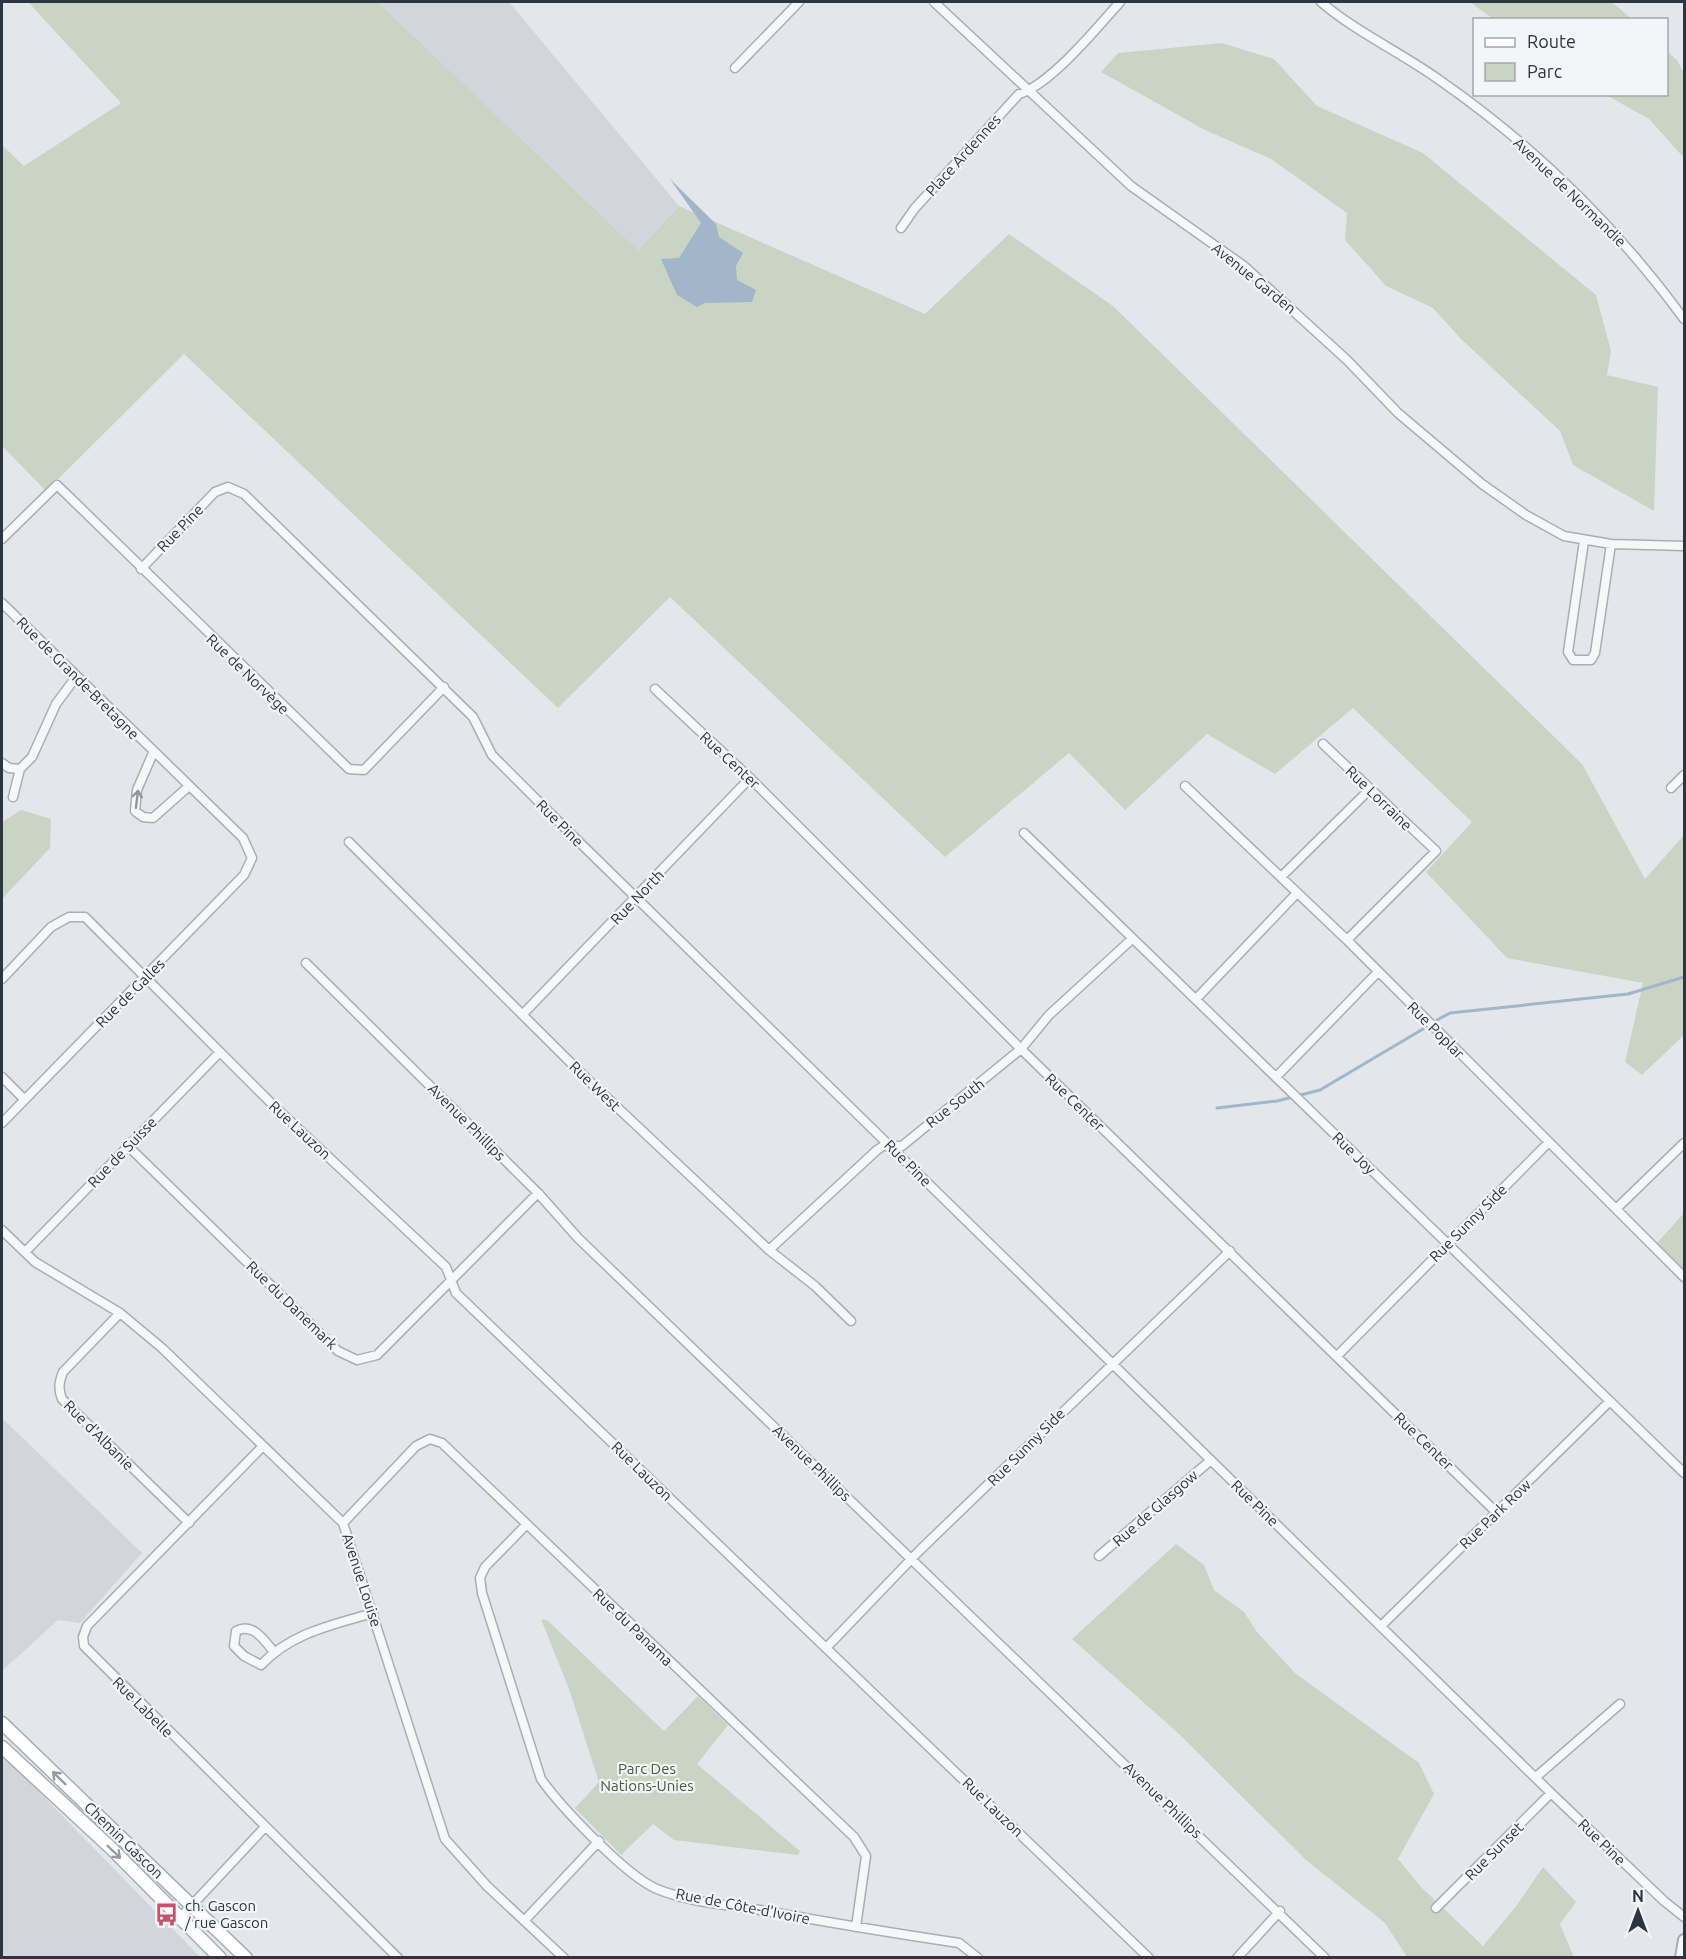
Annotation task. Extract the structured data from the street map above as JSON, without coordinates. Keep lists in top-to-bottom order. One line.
{"streets":{"main road":["Chemin Gascon"],"street":["Place Ardennes","Avenue de Normandie","Avenue Garden","Rue Pine","Rue de Norvège","Rue de Grande-Bretagne","Rue Center","Rue Lorraine","Rue North","Rue de Galles","Rue Poplar","Rue West","Rue South","Avenue Phillips","Rue Lauzon","Rue de Suisse","Rue Joy","Rue Sunny Side","Rue du Danemark","Rue d'Albanie","Rue de Glasgow","Rue Park Row","Avenue Louise","Rue du Panama","Rue Labelle","Rue Sunset","Rue de Côte-d'Ivoire"]},"crossings":[["Place Ardennes","Avenue Garden"],["Rue Pine","Rue de Norvège"],["Rue Pine","Rue North"],["Rue Pine","Rue South"],["Rue Pine","Rue Sunny Side"],["Rue Pine","Rue de Glasgow"],["Rue Pine","Rue Park Row"],["Rue Pine","Rue Sunset"],["Rue de Grande-Bretagne","Rue de Galles"],["Rue Center","Rue North"],["Rue Center","Rue South"],["Rue Center","Rue Sunny Side"],["Rue Center","Rue Park Row"],["Rue Lorraine","Rue Poplar"],["Rue North","Rue West"],["Rue de Galles","Rue Lauzon"],["Rue Poplar","Rue Sunny Side"],["Rue West","Rue South"],["Rue South","Rue Joy"],["Avenue Phillips","Rue Sunny Side"],["Avenue Phillips","Rue du Danemark"],["Rue Lauzon","Rue de Suisse"],["Rue Lauzon","Rue Sunny Side"],["Rue Lauzon","Rue du Danemark"],["Rue de Suisse","Rue du Danemark"],["Rue de Suisse","Avenue Louise"],["Rue Joy","Rue Sunny Side"],["Rue Joy","Rue Park Row"],["Rue d'Albanie","Avenue Louise"],["Rue d'Albanie","Rue Labelle"],["Avenue Louise","Rue du Panama"],["Avenue Louise","Rue Labelle"],["Rue du Panama","Rue de Côte-d'Ivoire"]],"parks":["Parc Des Nations-Unies"],"places":{"bus stop":["ch. Gascon / rue Gascon"]},"legend":["Route","Parc"],"north":"top"}
